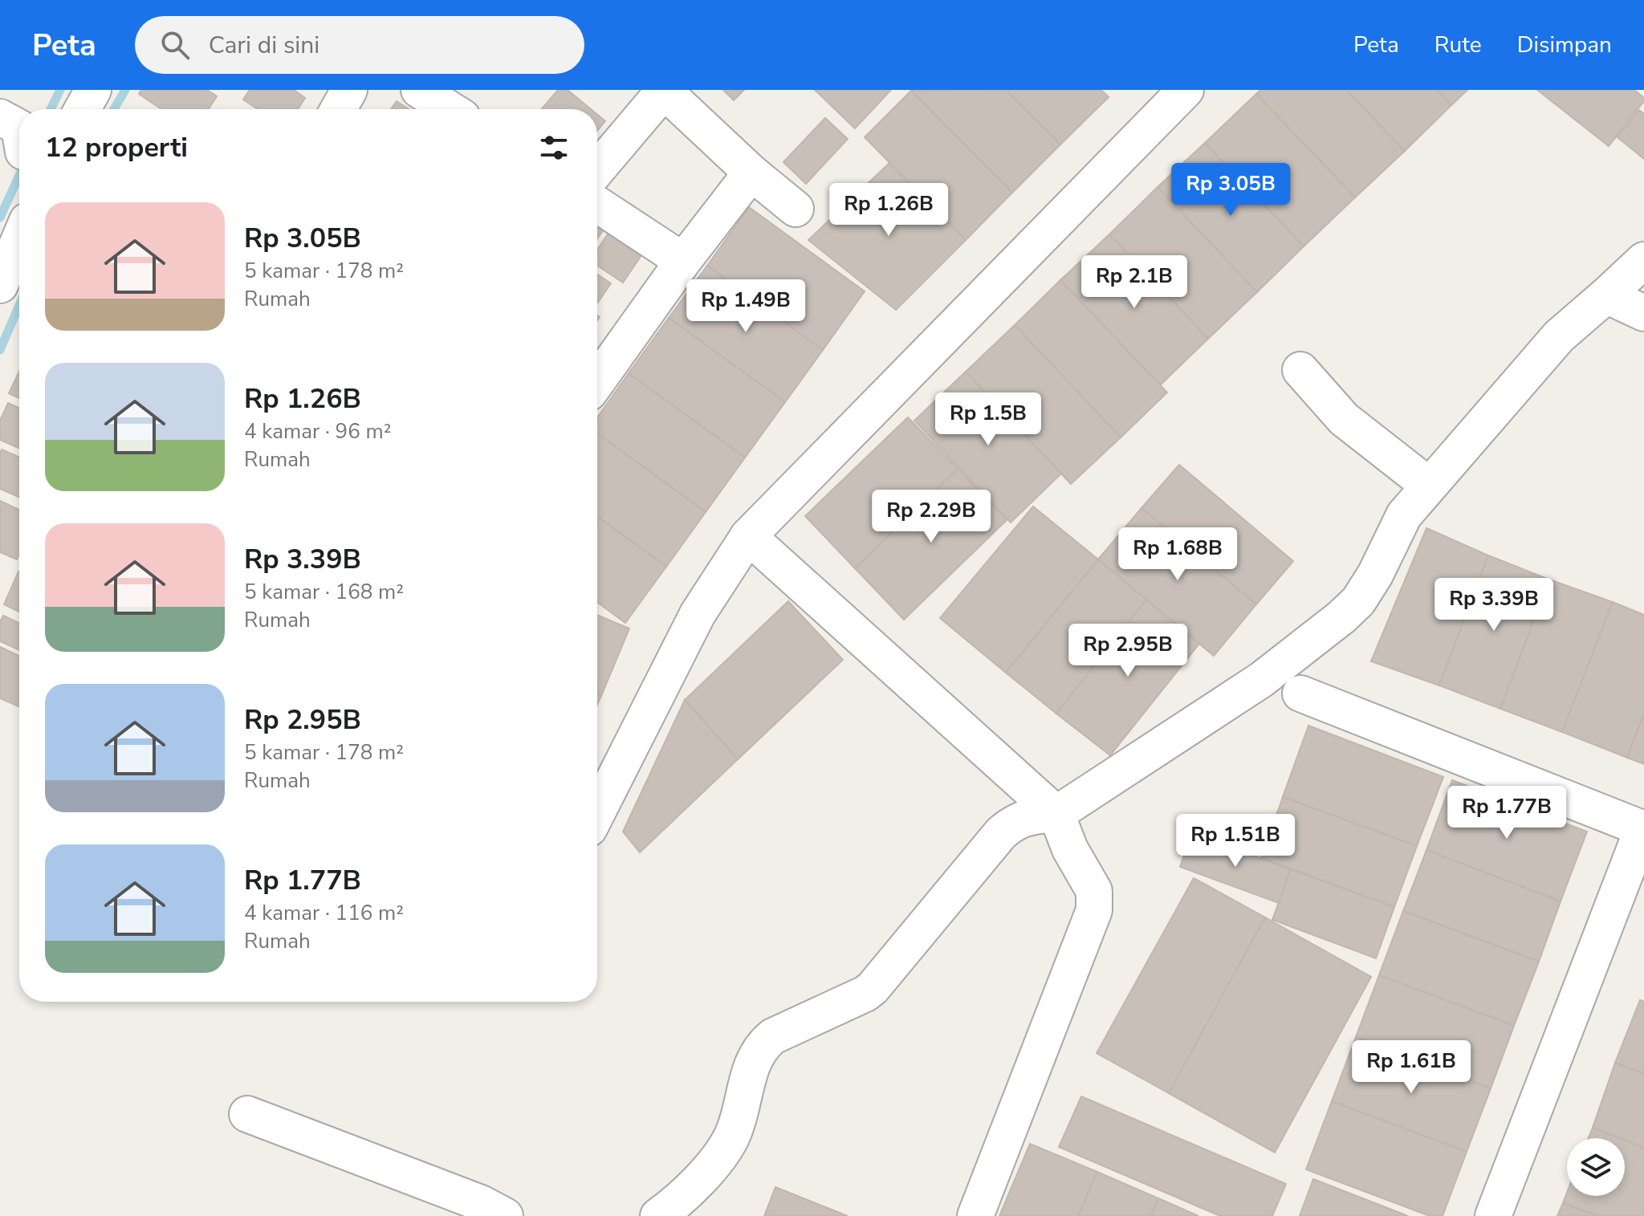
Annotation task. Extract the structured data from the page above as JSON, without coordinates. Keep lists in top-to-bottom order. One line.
{"page":{"header":"Peta","search":"Cari di sini","nav":["Peta","Rute","Disimpan"],"heading":"12 properti","price":["Rp 3.05B","Rp 1.26B","Rp 2.1B","Rp 1.49B","Rp 1.5B","Rp 2.29B","Rp 1.68B","Rp 3.39B","Rp 2.95B","Rp 1.77B","Rp 1.51B","Rp 1.61B"],"list":[{"name":"Rp 3.05B","note":"5 kamar · 178 m² · Rumah"},{"name":"Rp 1.26B","note":"4 kamar · 96 m² · Rumah"},{"name":"Rp 3.39B","note":"5 kamar · 168 m² · Rumah"},{"name":"Rp 2.95B","note":"5 kamar · 178 m² · Rumah"},{"name":"Rp 1.77B","note":"4 kamar · 116 m² · Rumah"}]}}
